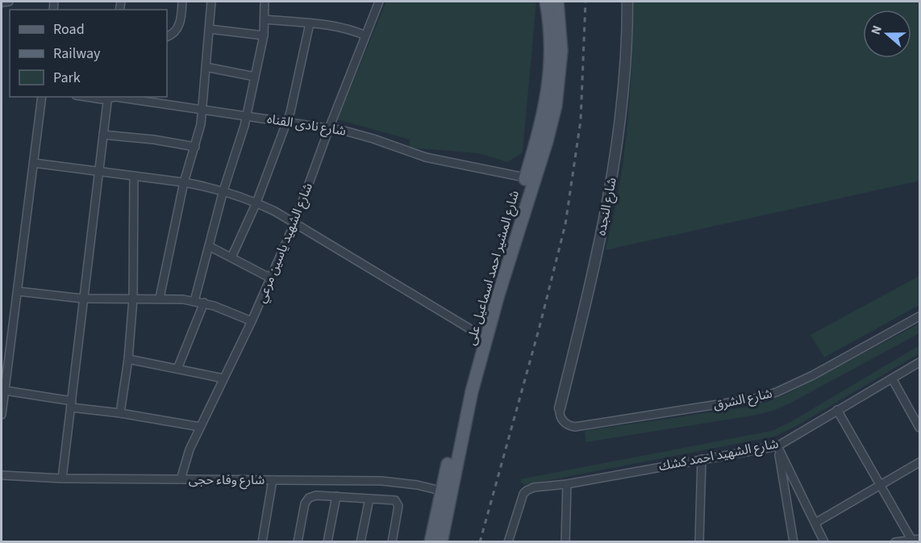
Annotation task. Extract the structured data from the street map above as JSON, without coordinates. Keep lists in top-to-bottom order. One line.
{"streets":{"main road":["شارع المشير احمد اسماعيل على"],"street":["شارع نادى القناه","شارع النجده","شارع الشهيد ياسين مرعي","شارع الشرق","شارع الشهيد احمد كشك","شارع وفاء حجى"]},"crossings":[["شارع نادى القناه","شارع الشهيد ياسين مرعي"],["شارع نادى القناه","شارع المشير احمد اسماعيل على"],["شارع النجده","شارع الشرق"],["شارع الشهيد ياسين مرعي","شارع وفاء حجى"],["شارع المشير احمد اسماعيل على","شارع وفاء حجى"]],"legend":["Road","Railway","Park"],"north":"left"}
